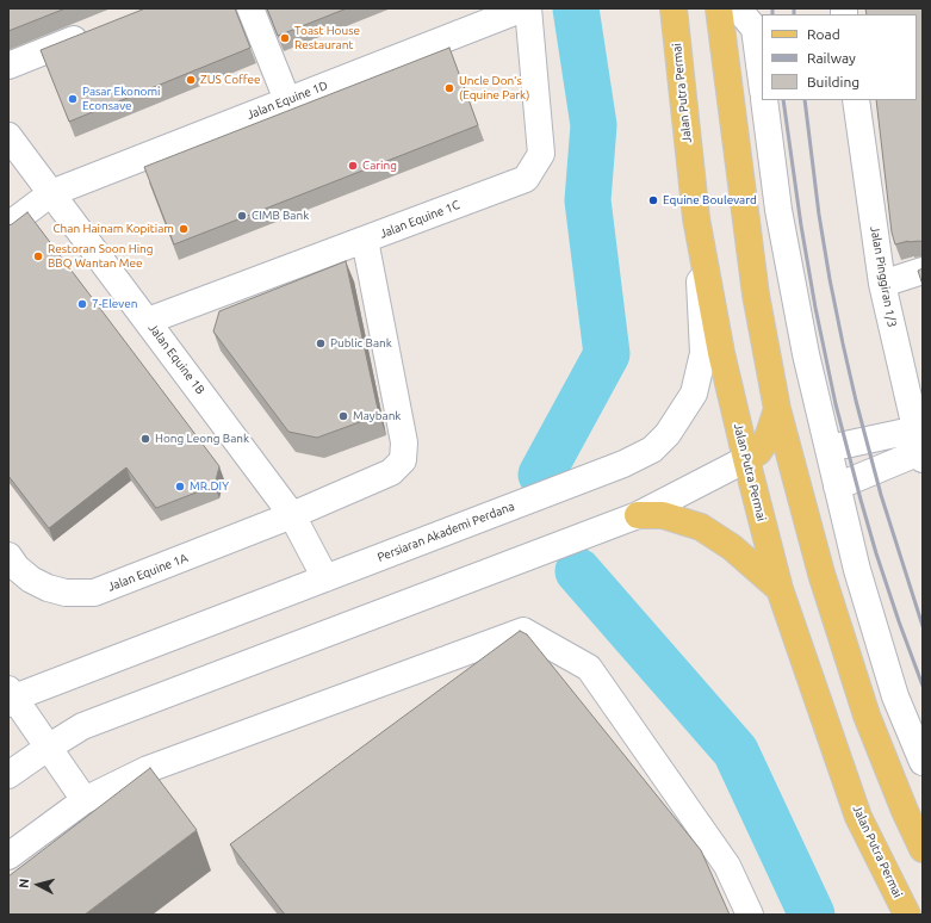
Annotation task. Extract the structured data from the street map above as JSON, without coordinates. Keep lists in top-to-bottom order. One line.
{"streets":{"main road":["Jalan Putra Permai"],"street":["Jalan Equine 1D","Jalan Equine 1C","Jalan Pinggiran 1/3","Jalan Equine 1B","Persiaran Akademi Perdana","Jalan Equine 1A"]},"crossings":[["Jalan Putra Permai","Persiaran Akademi Perdana"],["Jalan Equine 1D","Jalan Equine 1B"],["Jalan Equine 1C","Jalan Equine 1B"],["Jalan Equine 1B","Persiaran Akademi Perdana"],["Jalan Equine 1B","Jalan Equine 1A"]],"places":["Toast House Restaurant","ZUS Coffee","Uncle Don's (Equine Park)","Pasar Ekonomi Econsave","Caring","Equine Boulevard","CIMB Bank","Chan Hainam Kopitiam","Restoran Soon Hing BBQ Wantan Mee","7-Eleven","Public Bank","Maybank","Hong Leong Bank","MR.DIY"],"legend":["Road","Railway","Building"],"north":"left"}
